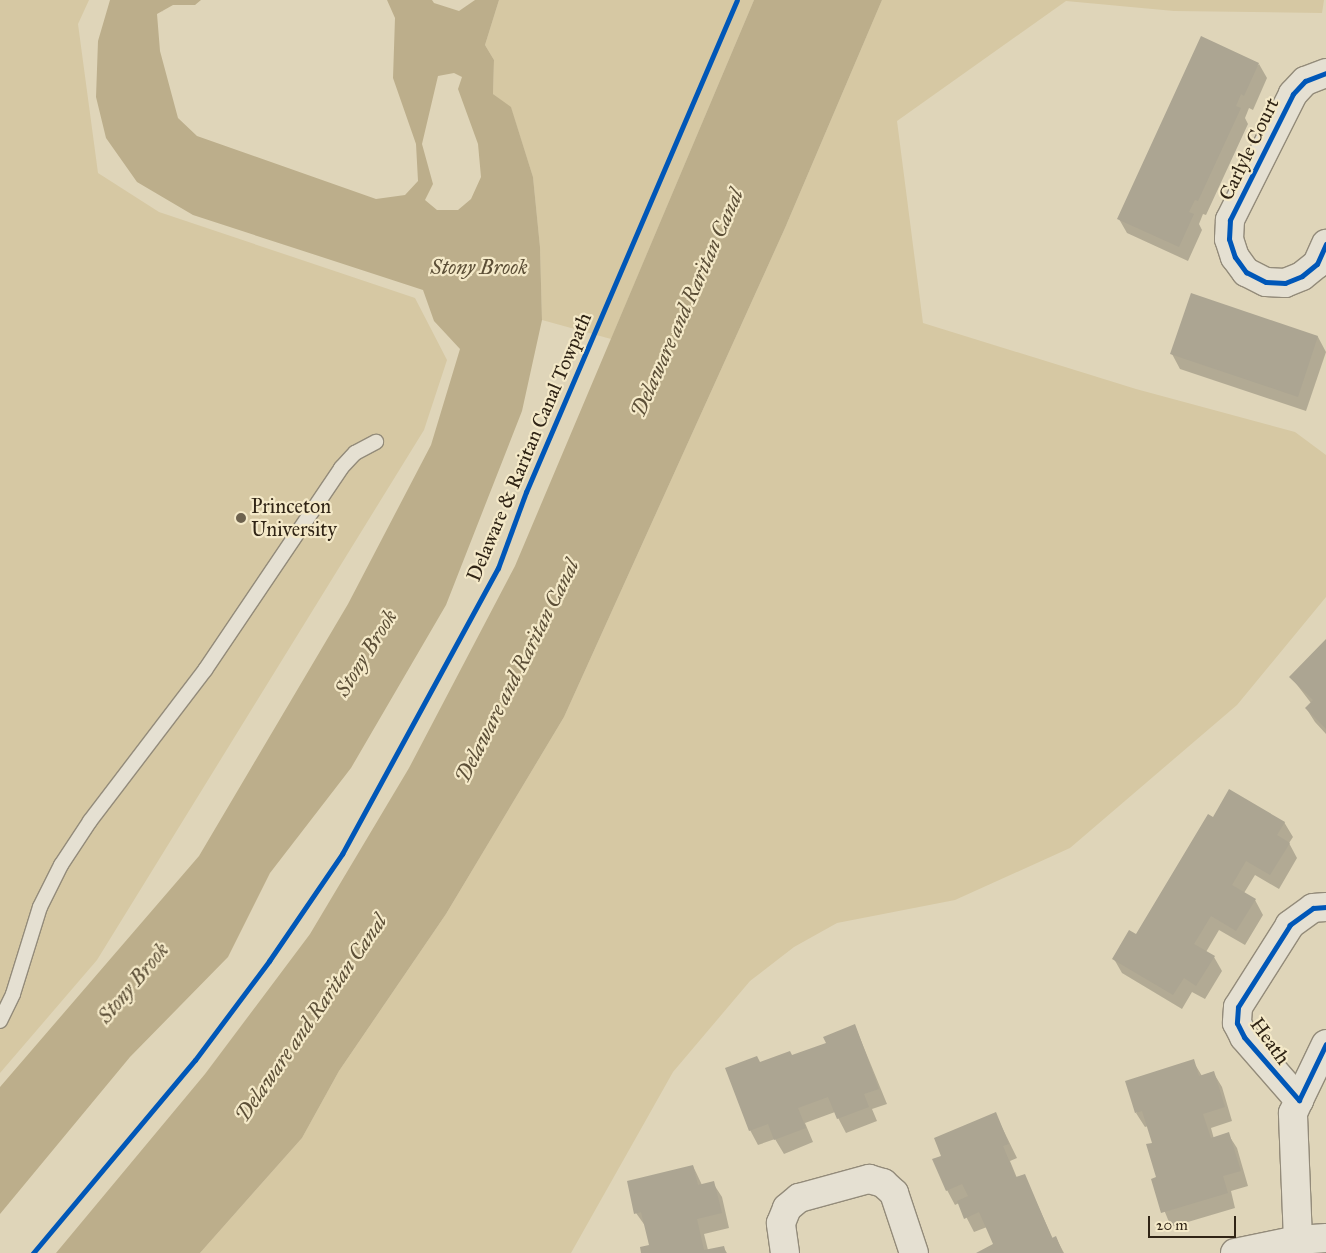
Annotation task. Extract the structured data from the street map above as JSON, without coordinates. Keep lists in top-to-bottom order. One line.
{"streets":{"street":["Carlyle Court","Heath"],"cycle path":["Delaware & Raritan Canal Towpath"]},"water":["Stony Brook","Delaware and Raritan Canal"],"places":["Princeton University"],"scale_bar":"20 m"}
